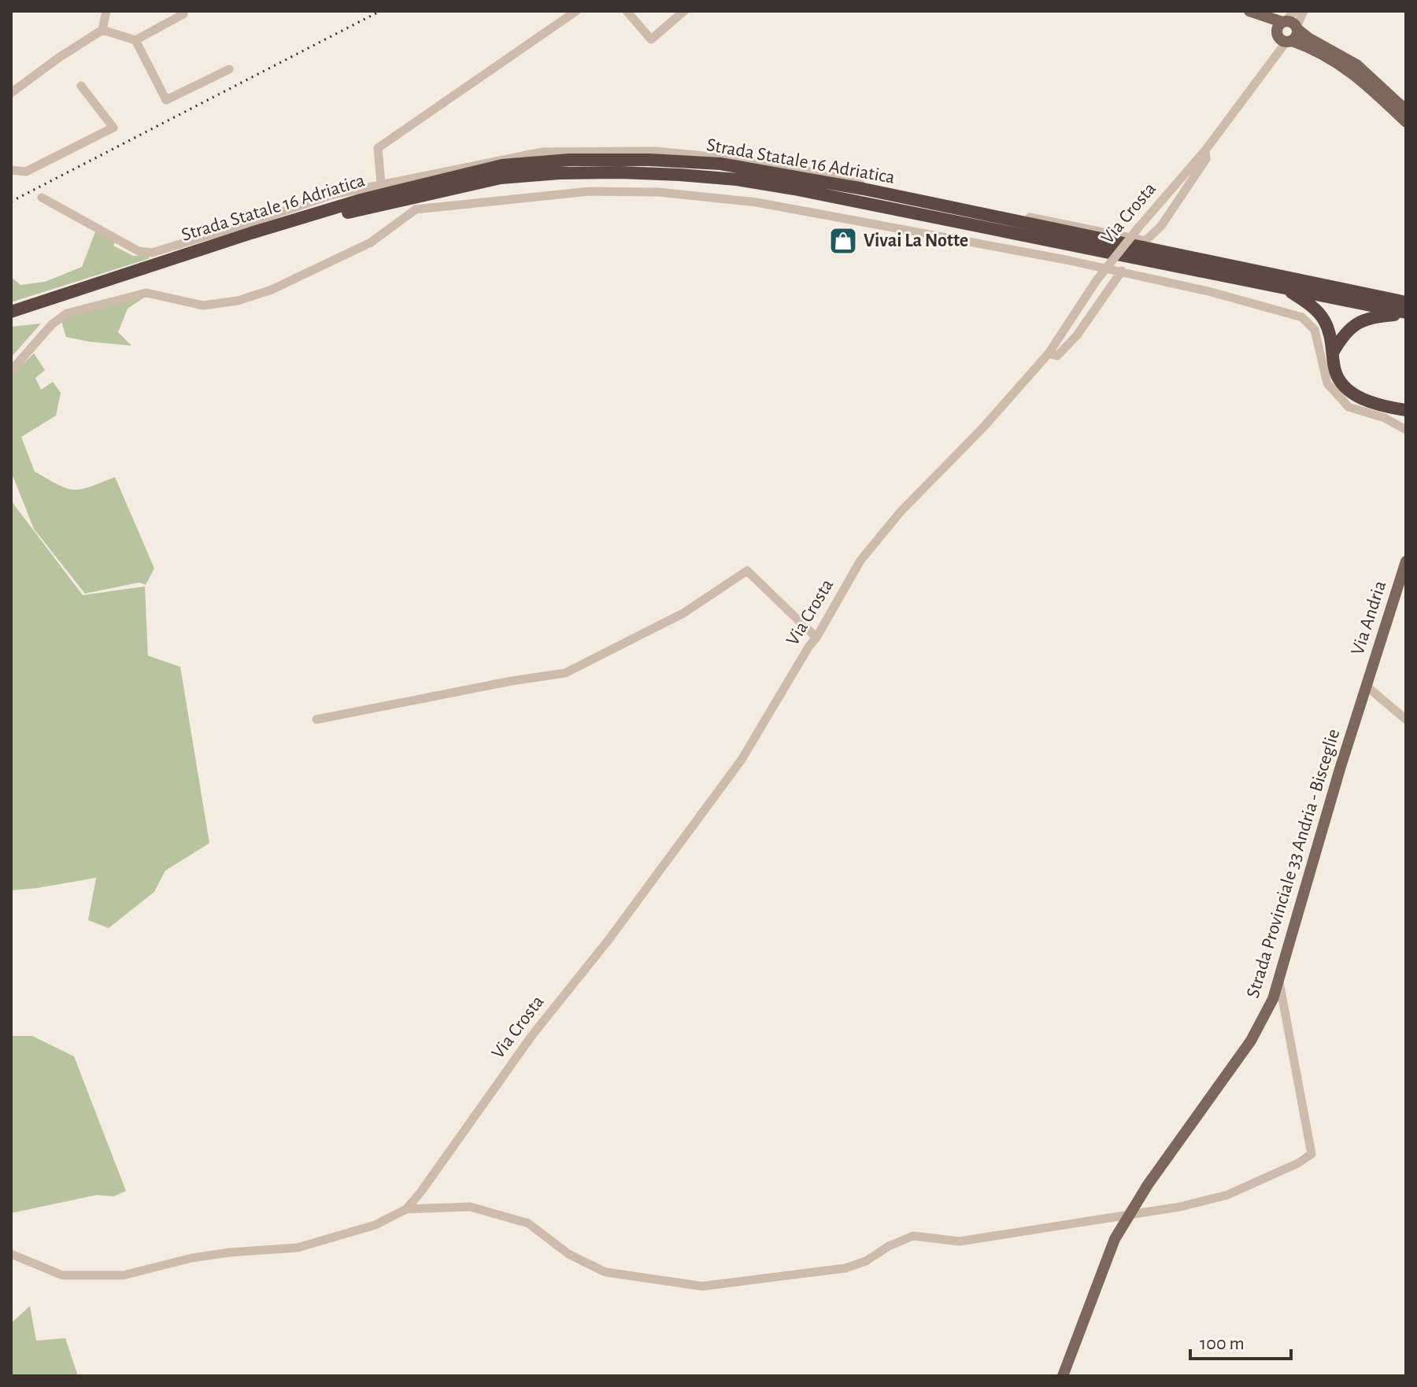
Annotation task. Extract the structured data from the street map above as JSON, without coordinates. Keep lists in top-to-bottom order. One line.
{"streets":{"highway":["Strada Statale 16 Adriatica"],"main road":["Via Andria","Strada Provinciale 33 Andria - Bisceglie"],"street":["Via Crosta"]},"crossings":[["Via Andria","Strada Provinciale 33 Andria - Bisceglie"]],"places":{"shop":["Vivai La Notte"]},"scale_bar":"100 m"}
